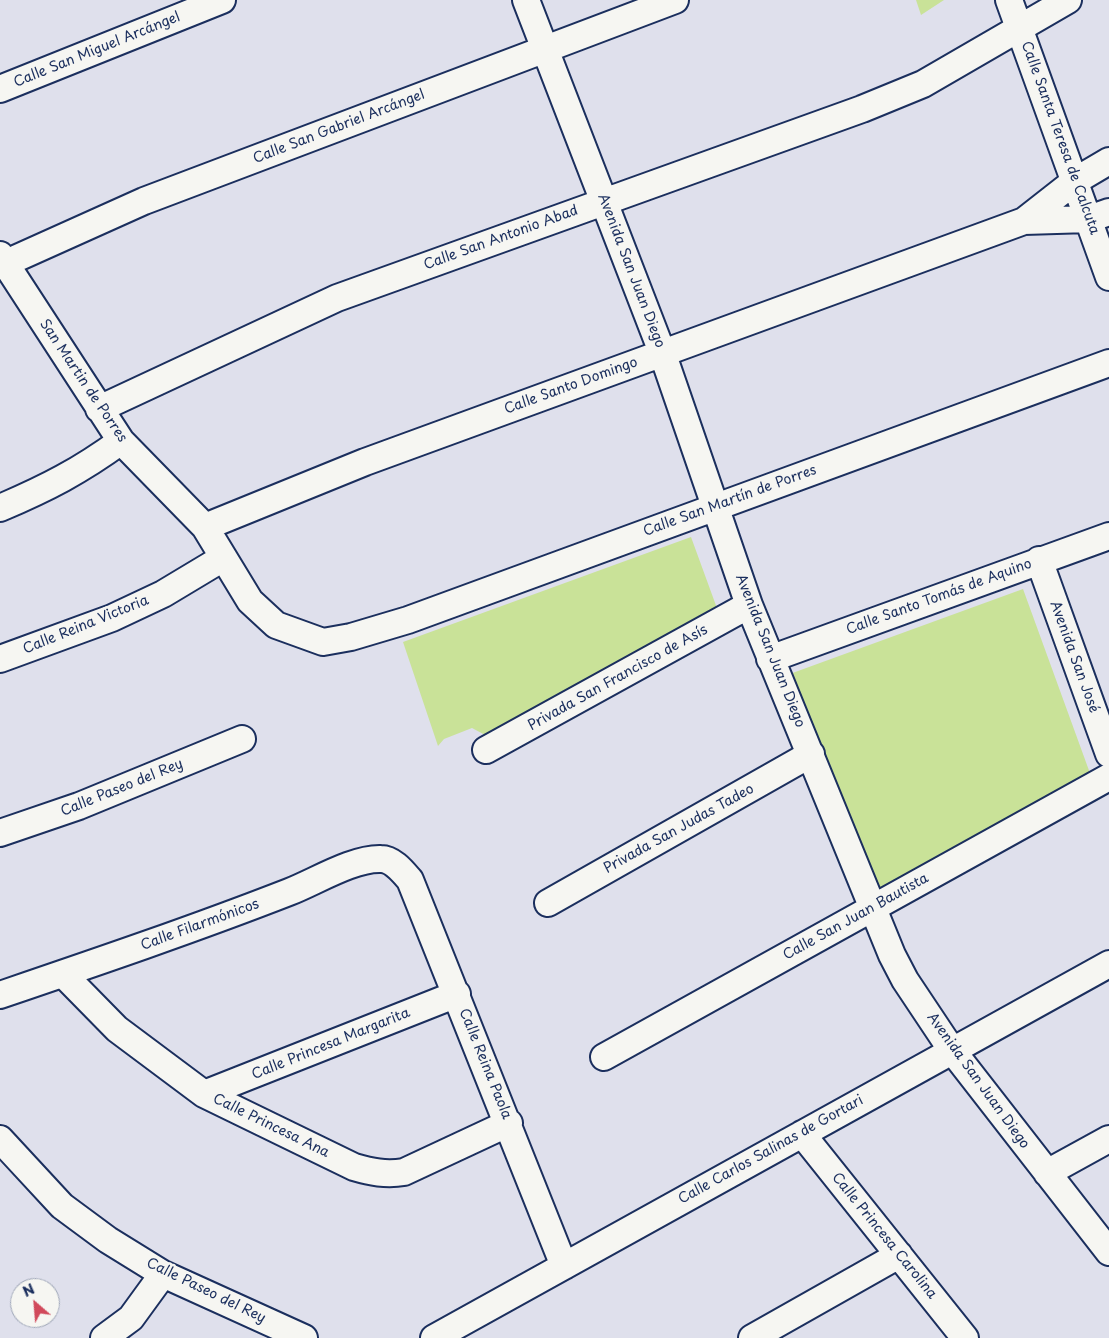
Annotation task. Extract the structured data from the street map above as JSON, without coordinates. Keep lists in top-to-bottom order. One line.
{"streets":{"street":["Calle San Miguel Arcángel","Calle San Gabriel Arcángel","Calle Santa Teresa de Calcuta","Calle San Antonio Abad","Avenida San Juan Diego","San Martin de Porres","Calle Santo Domingo","Calle San Martín de Porres","Calle Santo Tomás de Aquino","Calle Reina Victoria","Avenida San José","Privada San Francisco de Asís","Calle Paseo del Rey","Privada San Judas Tadeo","Calle San Juan Bautista","Calle Filarmónicos","Calle Princesa Margarita","Calle Reina Paola","Calle Princesa Ana","Calle Carlos Salinas de Gortari","Calle Princesa Carolina"]},"crossings":[["Calle San Gabriel Arcángel","Avenida San Juan Diego"],["Calle San Gabriel Arcángel","San Martin de Porres"],["Calle Santa Teresa de Calcuta","Calle San Antonio Abad"],["Calle Santa Teresa de Calcuta","Calle Santo Domingo"],["Calle San Antonio Abad","Avenida San Juan Diego"],["Calle San Antonio Abad","San Martin de Porres"],["Avenida San Juan Diego","Calle Santo Domingo"],["Avenida San Juan Diego","Calle San Martín de Porres"],["Avenida San Juan Diego","Calle Santo Tomás de Aquino"],["Avenida San Juan Diego","Privada San Francisco de Asís"],["Avenida San Juan Diego","Privada San Judas Tadeo"],["Avenida San Juan Diego","Calle San Juan Bautista"],["Avenida San Juan Diego","Calle Carlos Salinas de Gortari"],["San Martin de Porres","Calle Santo Domingo"],["San Martin de Porres","Calle San Martín de Porres"],["San Martin de Porres","Calle Reina Victoria"],["Calle Santo Tomás de Aquino","Avenida San José"],["Calle Filarmónicos","Calle Reina Paola"],["Calle Filarmónicos","Calle Princesa Ana"],["Calle Princesa Margarita","Calle Reina Paola"],["Calle Princesa Margarita","Calle Princesa Ana"],["Calle Reina Paola","Calle Princesa Ana"],["Calle Reina Paola","Calle Carlos Salinas de Gortari"],["Calle Carlos Salinas de Gortari","Calle Princesa Carolina"]],"north":"top left"}
